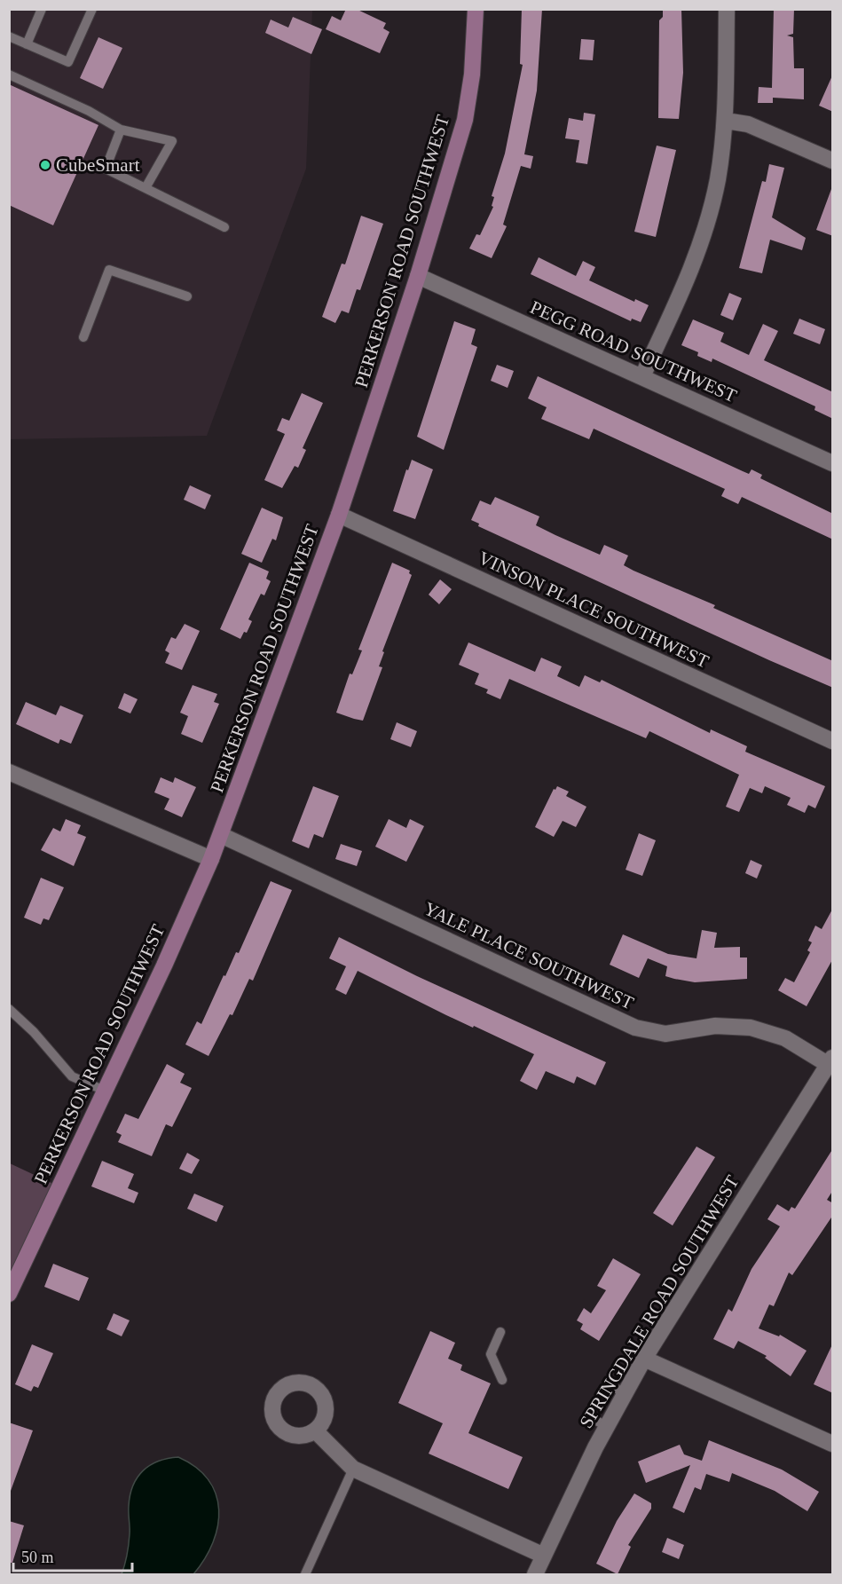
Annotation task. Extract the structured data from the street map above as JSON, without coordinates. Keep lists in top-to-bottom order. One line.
{"streets":{"street":["PERKERSON ROAD SOUTHWEST","PEGG ROAD SOUTHWEST","VINSON PLACE SOUTHWEST","YALE PLACE SOUTHWEST","SPRINGDALE ROAD SOUTHWEST"]},"crossings":[["PERKERSON ROAD SOUTHWEST","PEGG ROAD SOUTHWEST"],["PERKERSON ROAD SOUTHWEST","VINSON PLACE SOUTHWEST"],["PERKERSON ROAD SOUTHWEST","YALE PLACE SOUTHWEST"],["YALE PLACE SOUTHWEST","SPRINGDALE ROAD SOUTHWEST"]],"places":["CubeSmart"],"scale_bar":"50 m"}
